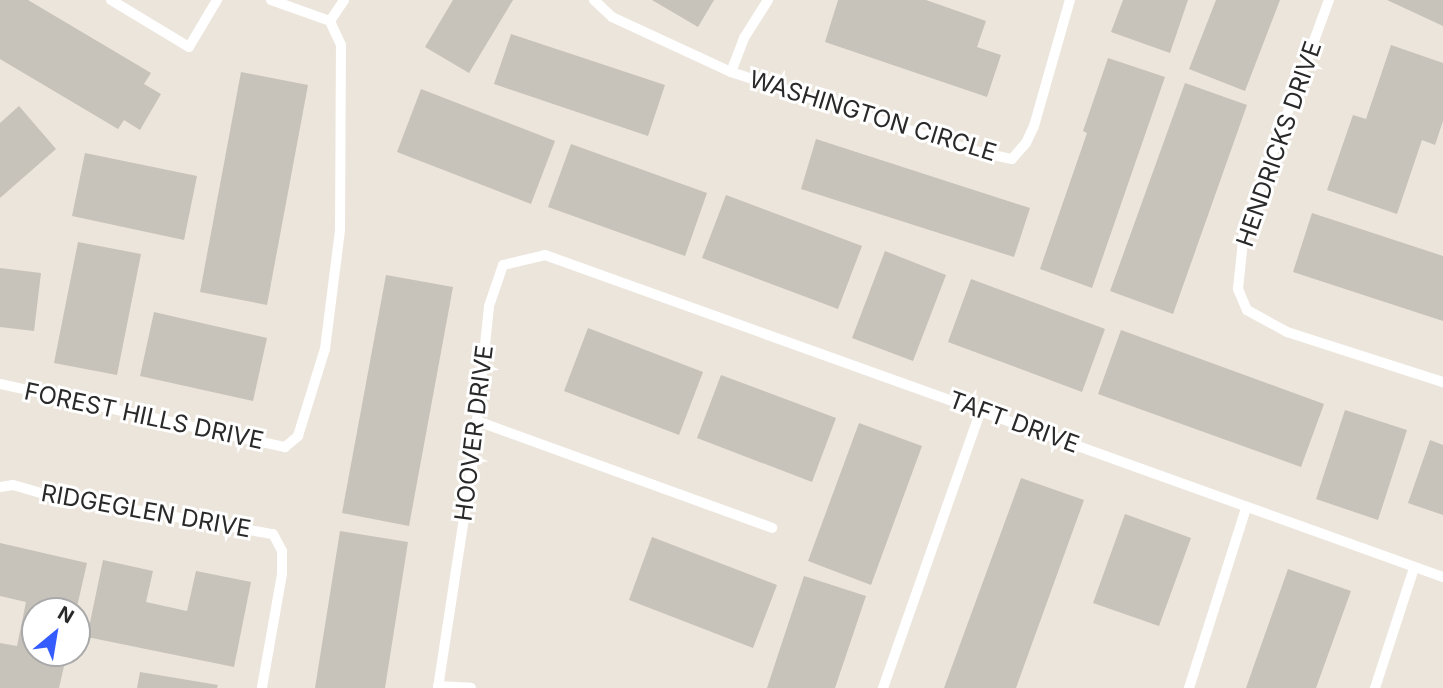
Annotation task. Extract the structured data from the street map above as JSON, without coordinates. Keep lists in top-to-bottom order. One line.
{"streets":{"lane":["WASHINGTON CIRCLE","HENDRICKS DRIVE","FOREST HILLS DRIVE","TAFT DRIVE","HOOVER DRIVE","RIDGEGLEN DRIVE"]},"crossings":[["TAFT DRIVE","HOOVER DRIVE"]],"north":"top right"}
